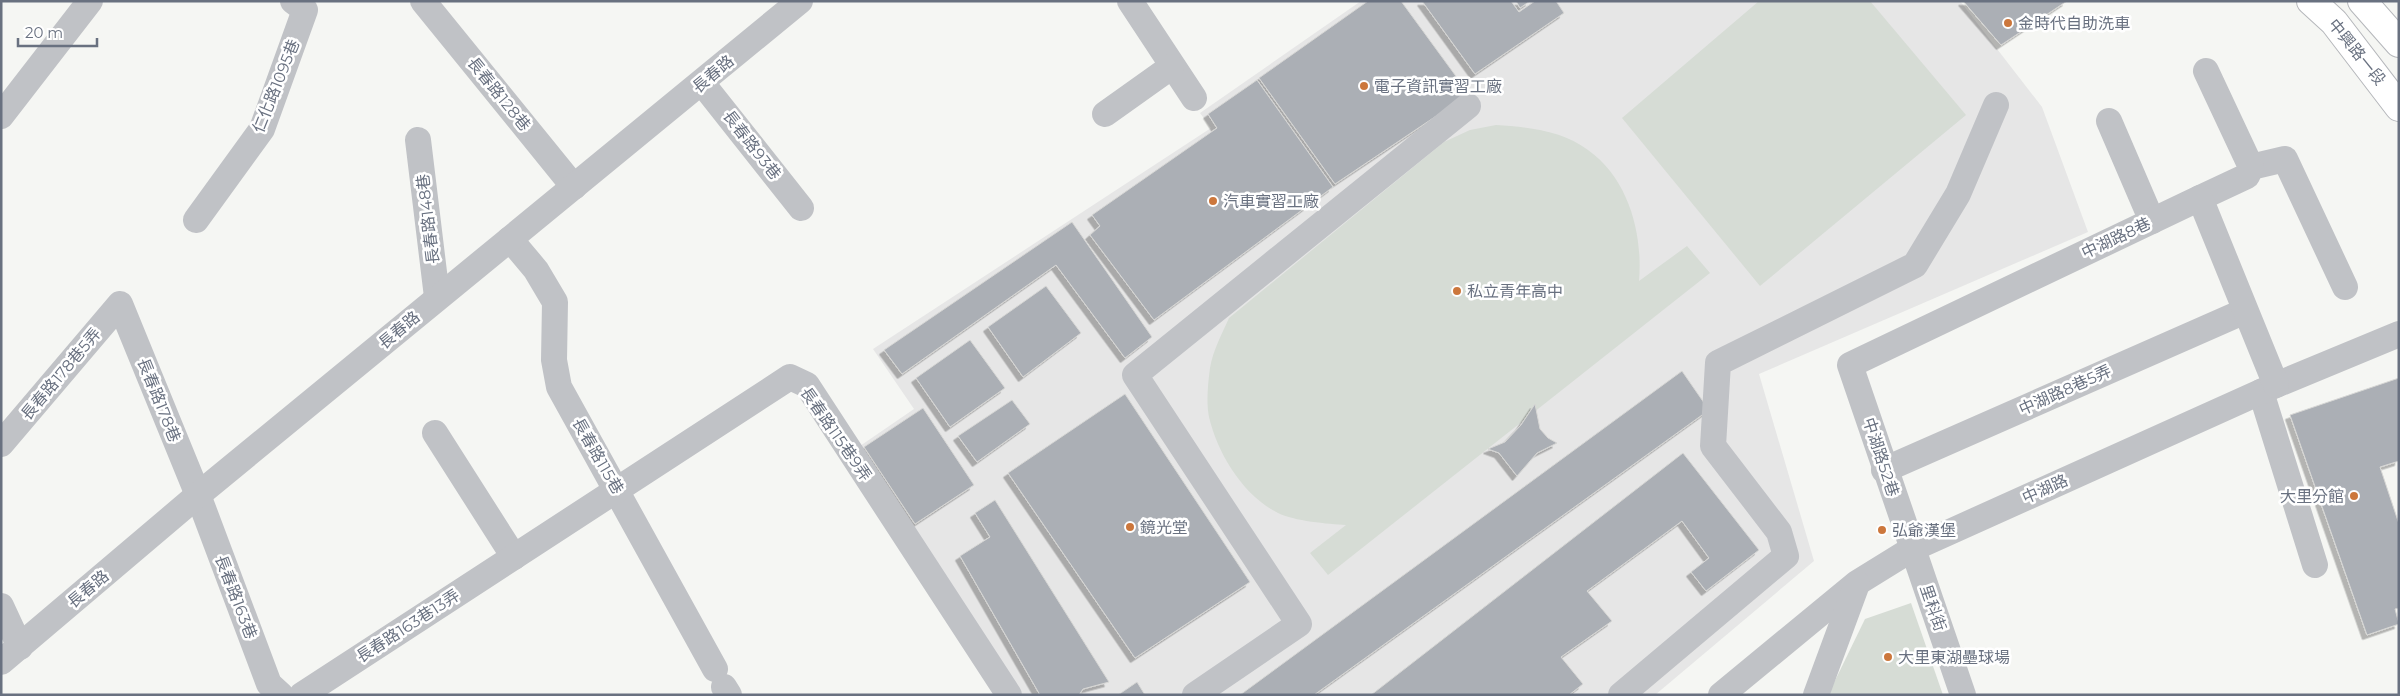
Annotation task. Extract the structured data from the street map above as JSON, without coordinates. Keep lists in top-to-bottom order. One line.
{"streets":{"main road":["中興路一段"],"street":["長春路","仁化路1095巷","長春路128巷","長春路93巷","長春路148巷","中湖路8巷","長春路178巷5弄","中湖路8巷5弄","長春路178巷","長春路115巷9弄","長春路115巷","中湖路52巷","中湖路","長春路163巷","里科街","長春路163巷13弄"]},"crossings":[["長春路","長春路128巷"],["長春路","長春路93巷"],["長春路","長春路148巷"],["長春路","長春路178巷"],["長春路","長春路115巷"],["長春路","長春路163巷"],["中湖路8巷","中湖路52巷"],["長春路178巷5弄","長春路178巷"],["中湖路8巷5弄","中湖路52巷"],["長春路178巷","長春路163巷"],["長春路115巷9弄","長春路115巷"],["長春路115巷9弄","長春路163巷13弄"],["長春路115巷","長春路163巷13弄"],["中湖路52巷","中湖路"],["中湖路52巷","里科街"],["中湖路","里科街"]],"places":["金時代自助洗車","電子資訊實習工廠","汽車實習工廠","私立青年高中","大里分館","鏡光堂","弘爺漢堡","大里東湖壘球場"],"scale_bar":"20 m"}
